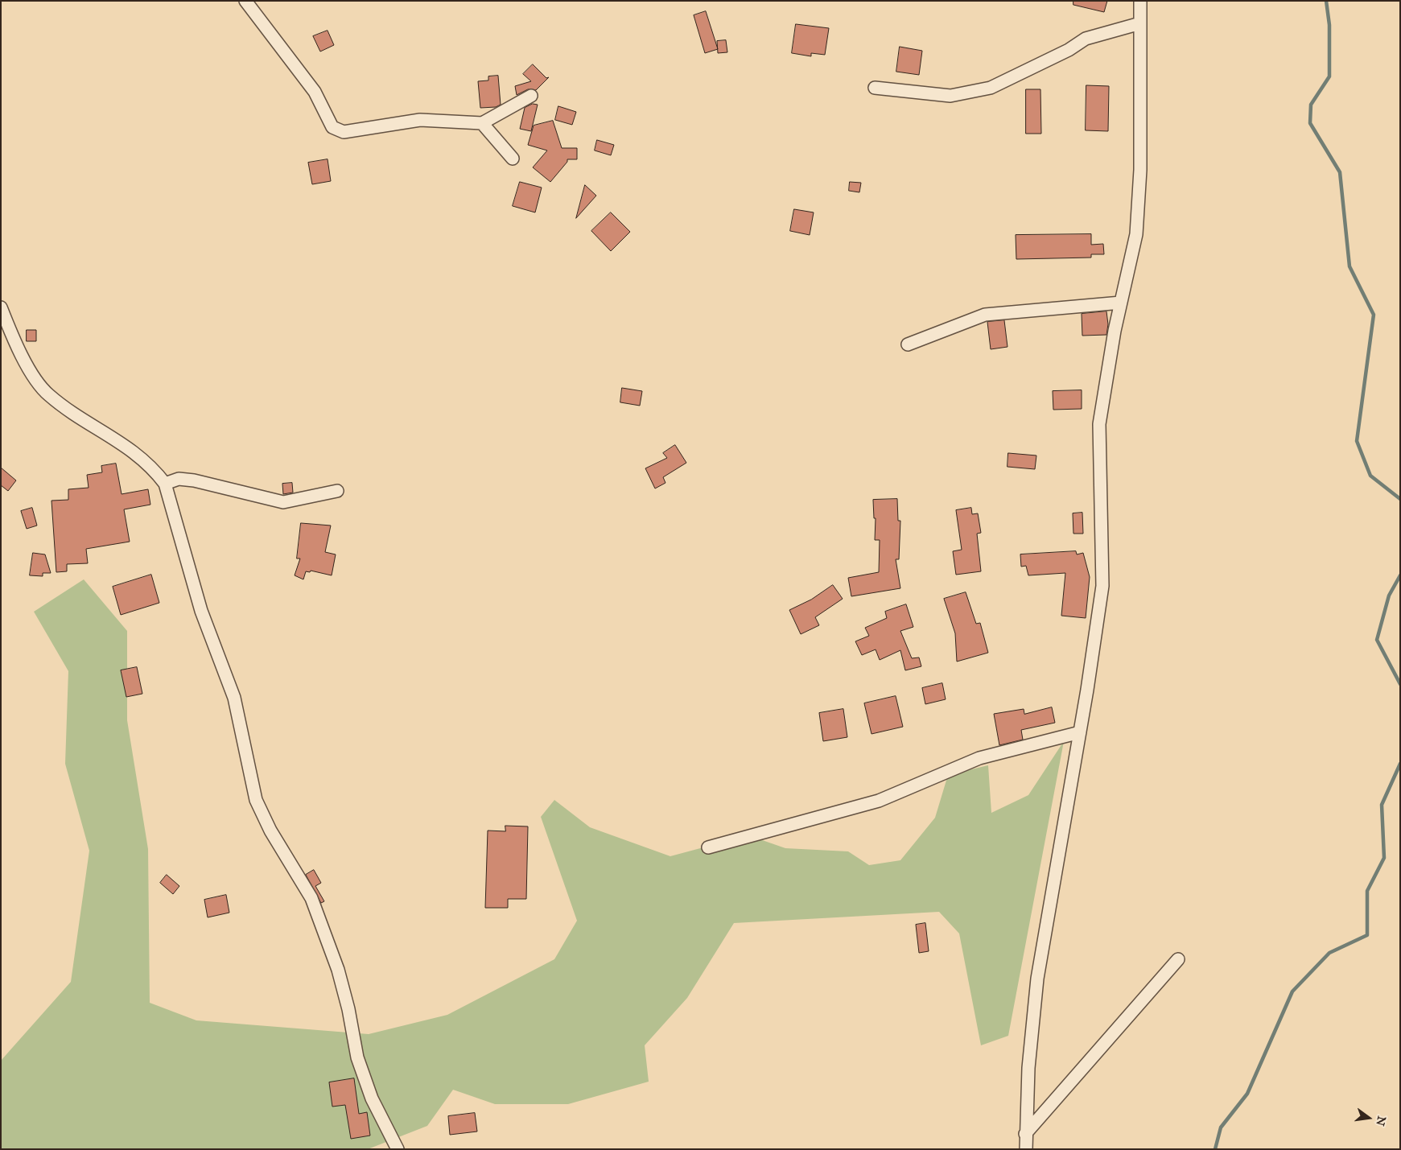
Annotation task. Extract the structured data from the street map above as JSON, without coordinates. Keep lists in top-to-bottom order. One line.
{"north":"right"}
